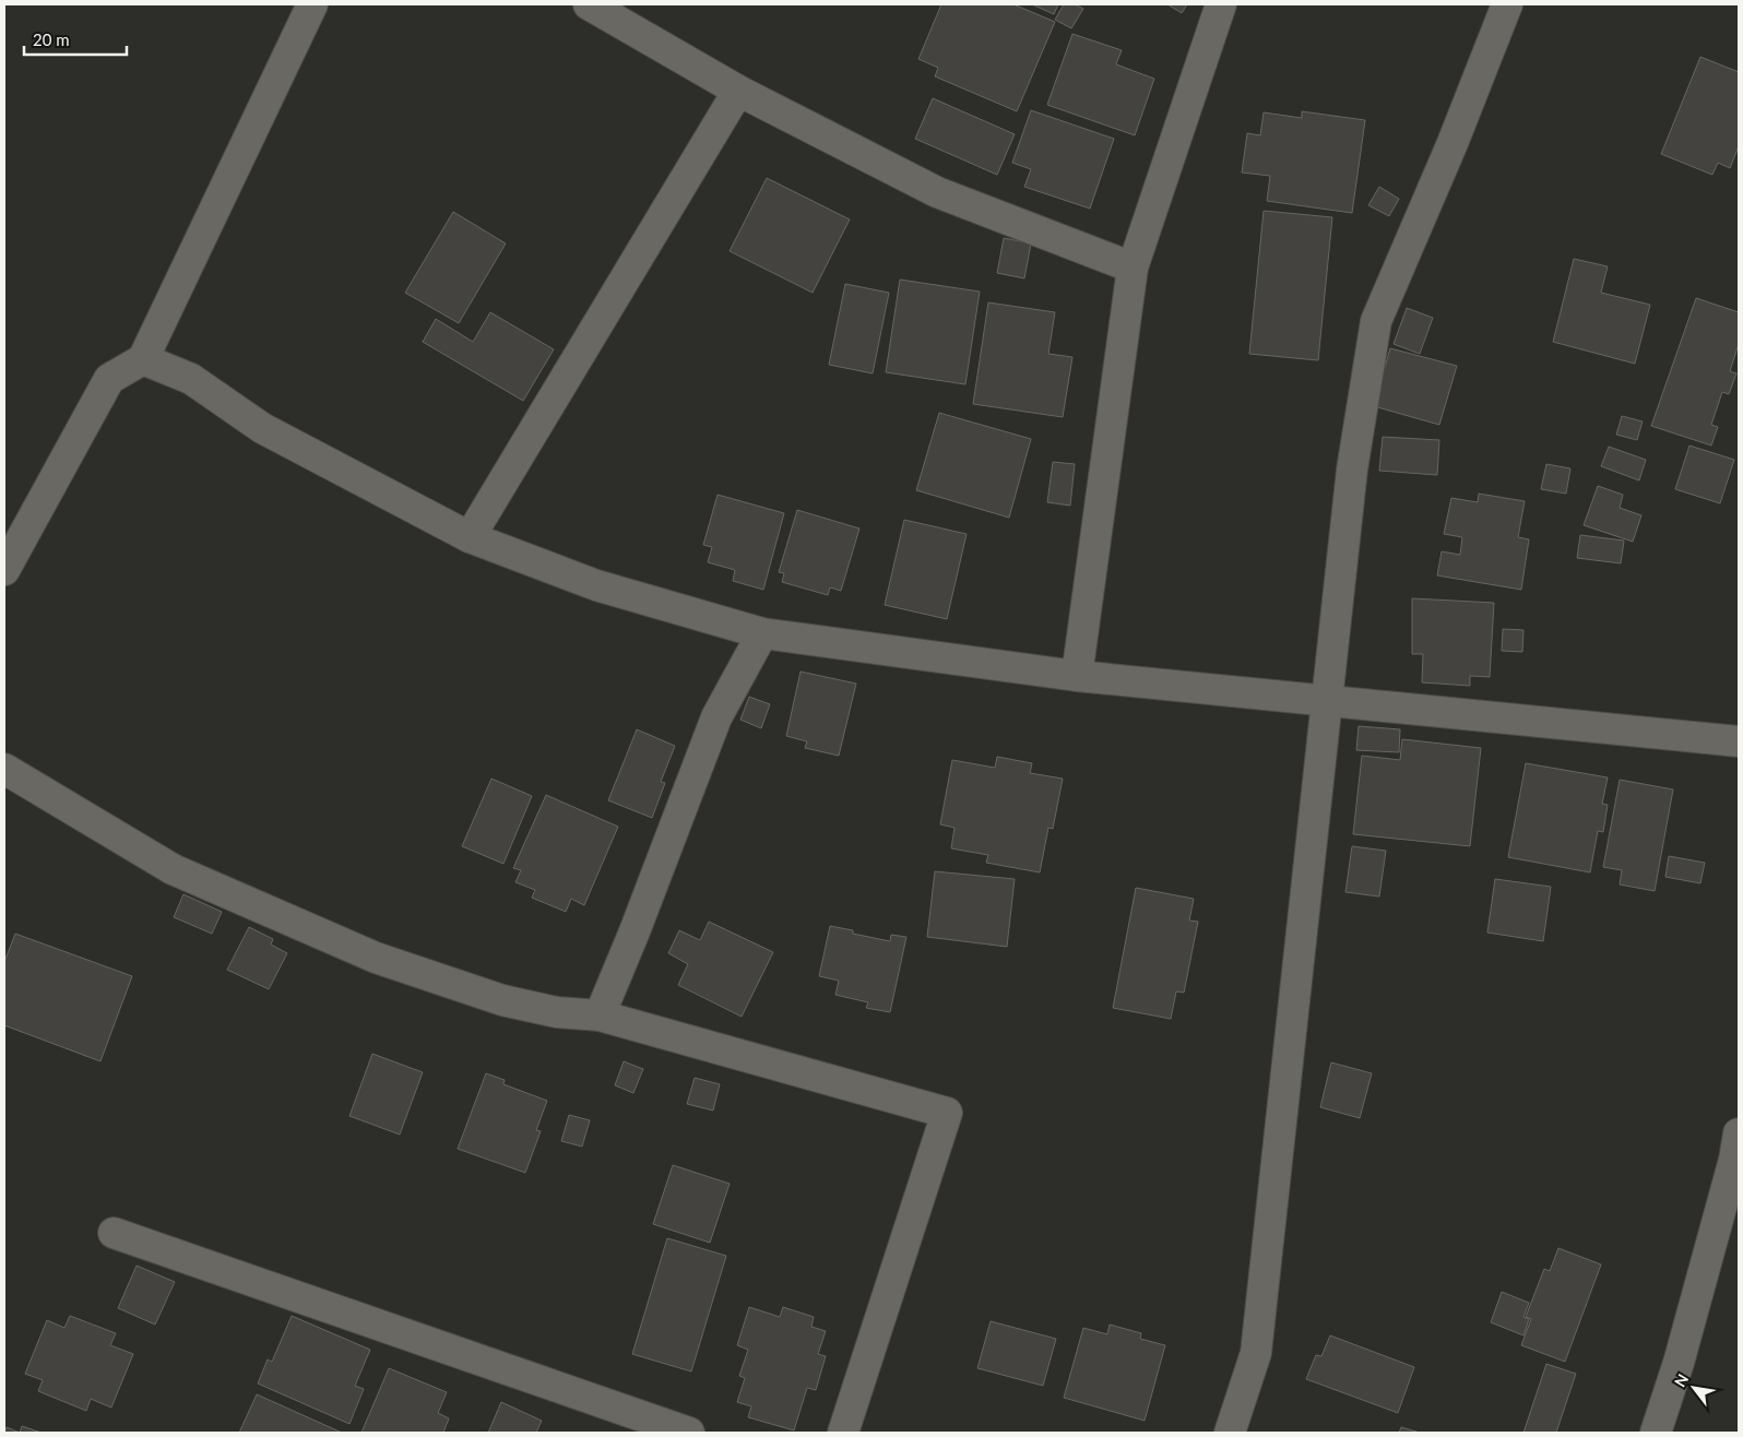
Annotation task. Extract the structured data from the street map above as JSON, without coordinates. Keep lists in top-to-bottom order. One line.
{"scale_bar":"20 m","north":"top left"}
